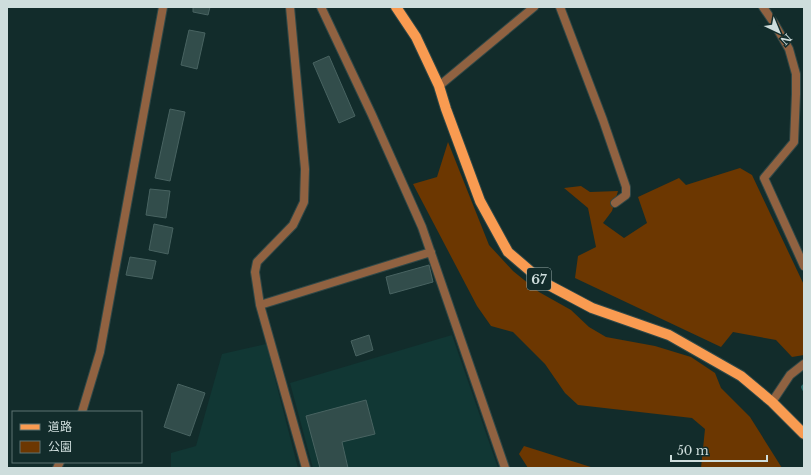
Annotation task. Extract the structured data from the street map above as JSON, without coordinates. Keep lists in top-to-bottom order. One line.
{"streets":{"main road":["67"]},"legend":["道路","公園"],"scale_bar":"50 m","north":"bottom right"}
